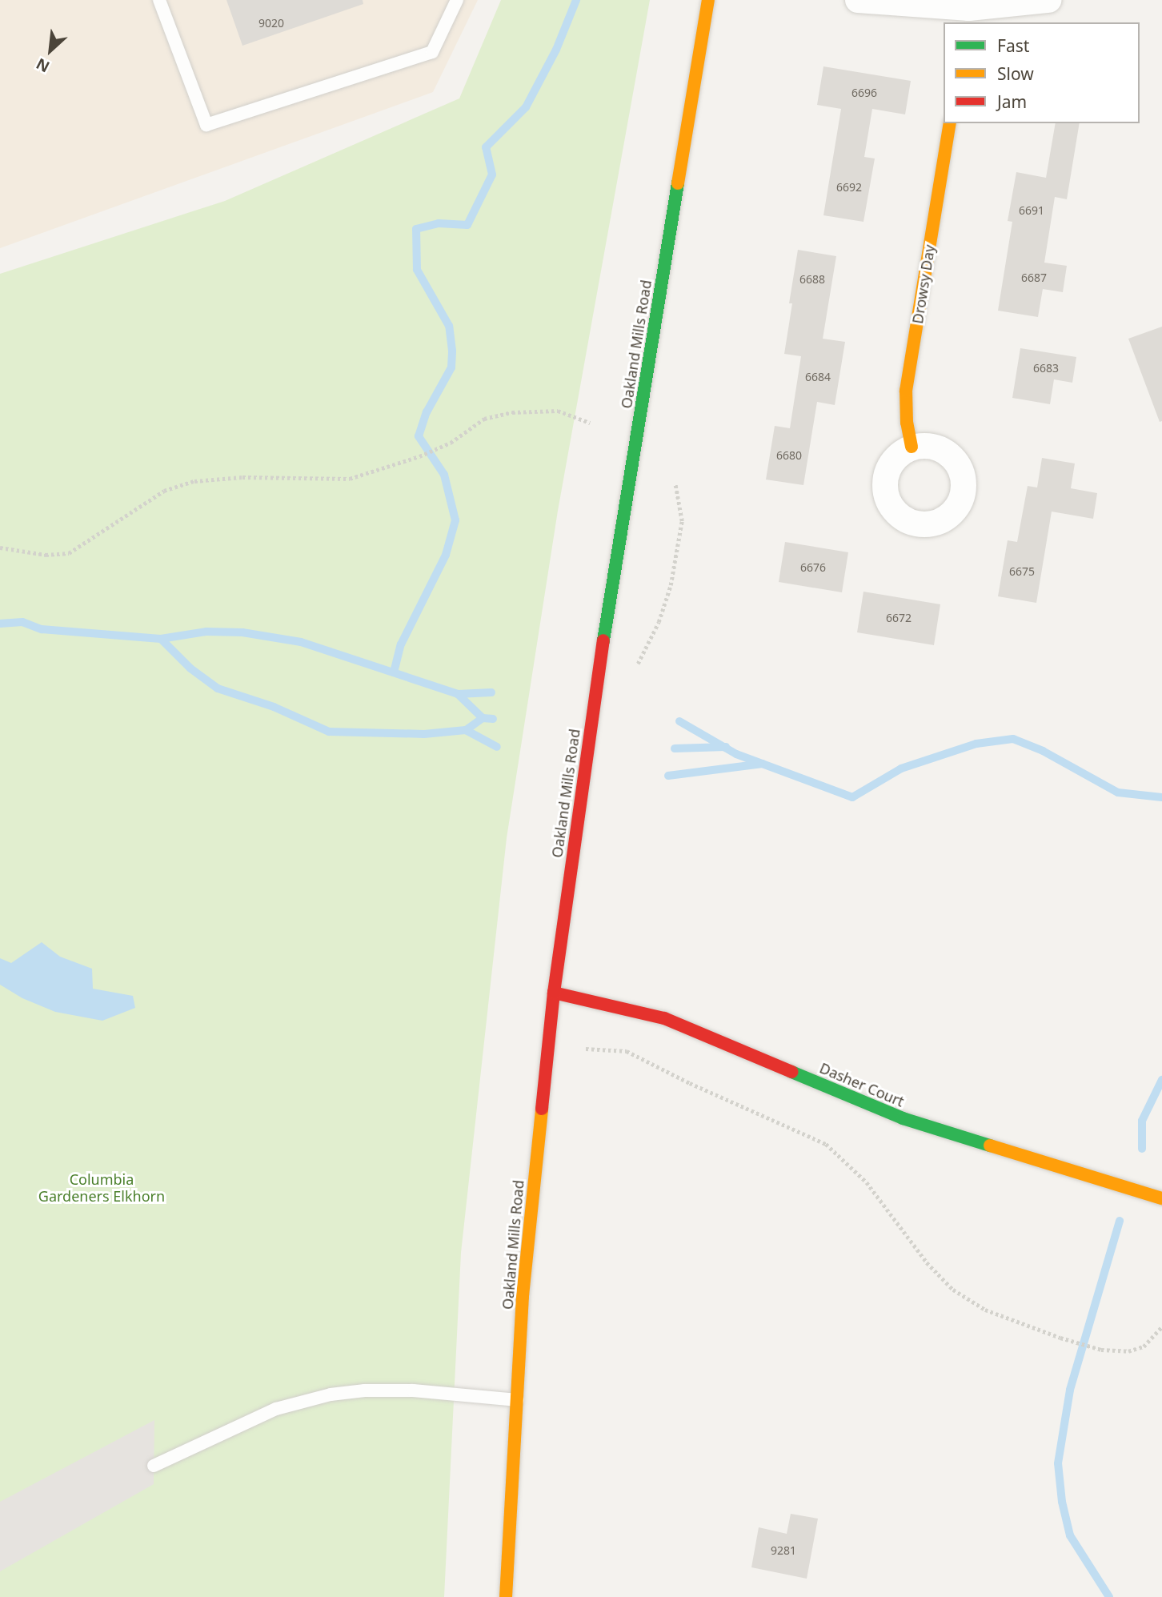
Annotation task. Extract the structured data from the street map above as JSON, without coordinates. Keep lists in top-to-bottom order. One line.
{"streets":{"street":["Drowsy Day","Oakland Mills Road","Dasher Court"]},"crossings":[["Oakland Mills Road","Dasher Court"]],"parks":["Columbia Gardeners Elkhorn"],"house_numbers":["9020","6696","6692","6691","6687","6688","6683","6684","6680","6676","6675","6672","9281"],"legend":["Fast","Slow","Jam"],"north":"bottom left"}
